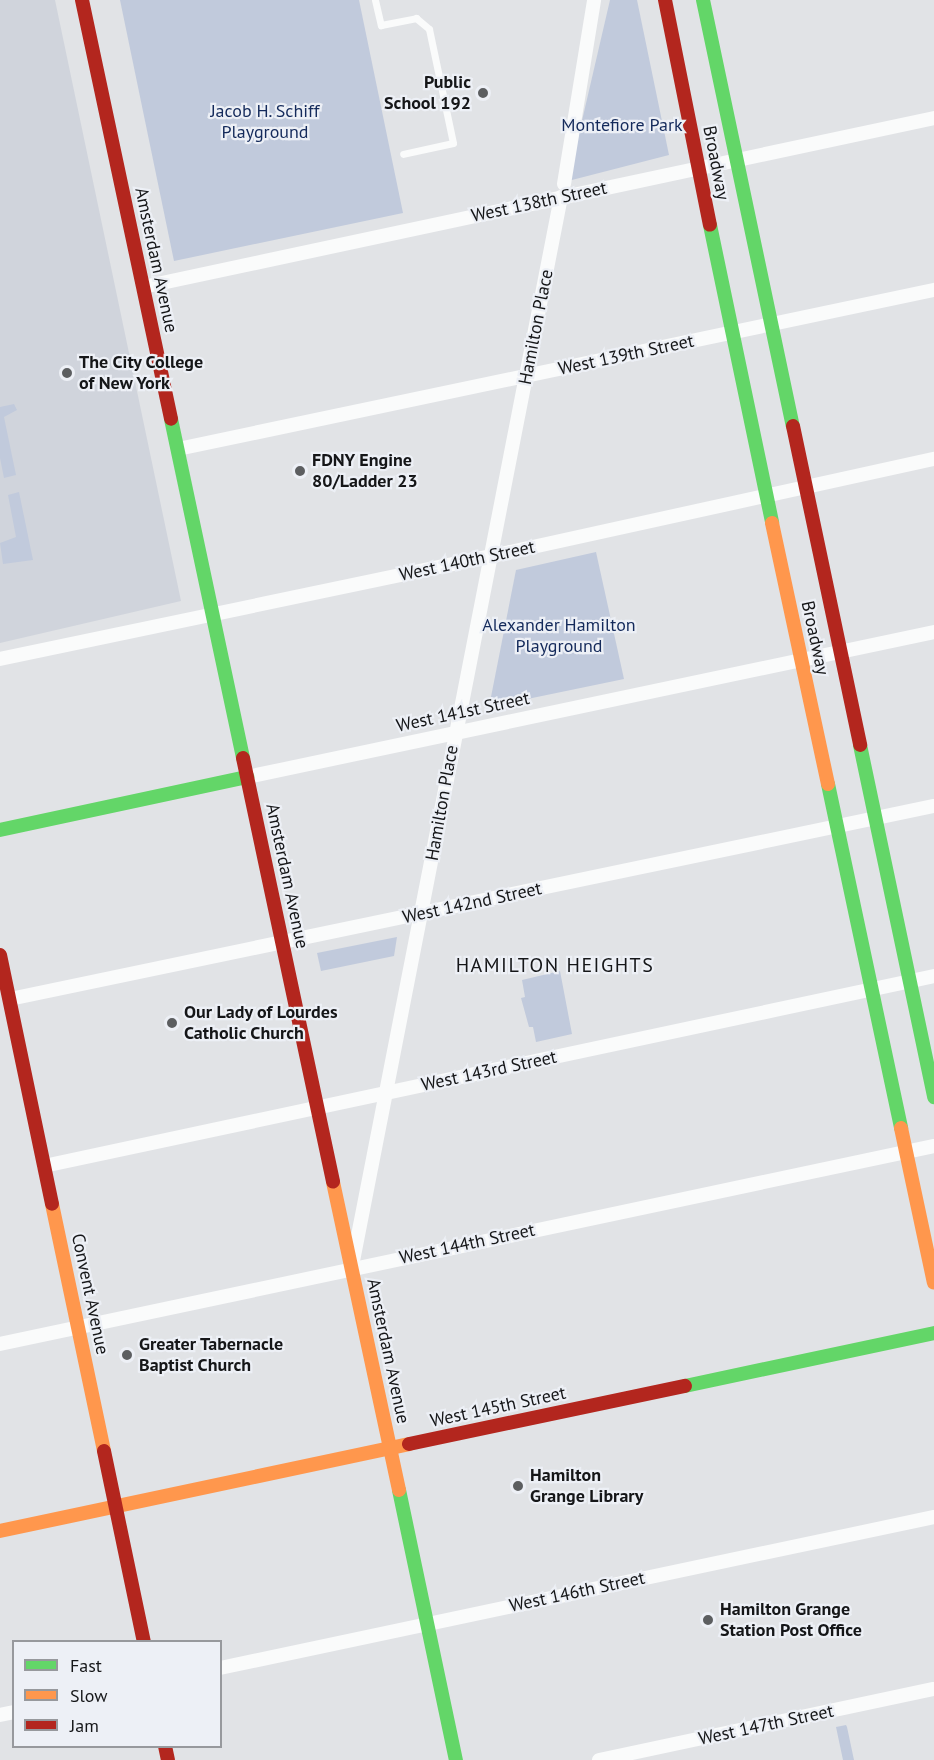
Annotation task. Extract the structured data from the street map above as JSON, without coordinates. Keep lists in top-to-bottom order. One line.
{"streets":{"main road":["Broadway","Amsterdam Avenue","West 141st Street","Convent Avenue","West 145th Street"],"street":["West 138th Street","Hamilton Place","West 139th Street","West 140th Street","West 142nd Street","West 143rd Street","West 144th Street","West 146th Street","West 147th Street"]},"crossings":[["Broadway","West 138th Street"],["Broadway","West 139th Street"],["Broadway","West 140th Street"],["Broadway","West 141st Street"],["Broadway","West 142nd Street"],["Broadway","West 143rd Street"],["Broadway","West 144th Street"],["West 138th Street","Amsterdam Avenue"],["West 138th Street","Hamilton Place"],["Amsterdam Avenue","Hamilton Place"],["Amsterdam Avenue","West 139th Street"],["Amsterdam Avenue","West 140th Street"],["Amsterdam Avenue","West 141st Street"],["Amsterdam Avenue","West 142nd Street"],["Amsterdam Avenue","West 143rd Street"],["Amsterdam Avenue","West 144th Street"],["Amsterdam Avenue","West 145th Street"],["Amsterdam Avenue","West 146th Street"],["Hamilton Place","West 139th Street"],["Hamilton Place","West 140th Street"],["Hamilton Place","West 141st Street"],["Hamilton Place","West 142nd Street"],["Hamilton Place","West 143rd Street"],["Hamilton Place","West 144th Street"],["West 142nd Street","Convent Avenue"],["West 143rd Street","Convent Avenue"],["West 144th Street","Convent Avenue"],["Convent Avenue","West 145th Street"]],"districts":["HAMILTON HEIGHTS"],"parks":["Jacob H. Schiff Playground","Montefiore Park","Alexander Hamilton Playground"],"places":["Public School 192","The City College of New York","FDNY Engine 80/Ladder 23","Our Lady of Lourdes Catholic Church","Greater Tabernacle Baptist Church","Hamilton Grange Library","Hamilton Grange Station Post Office"],"legend":["Fast","Slow","Jam"]}
